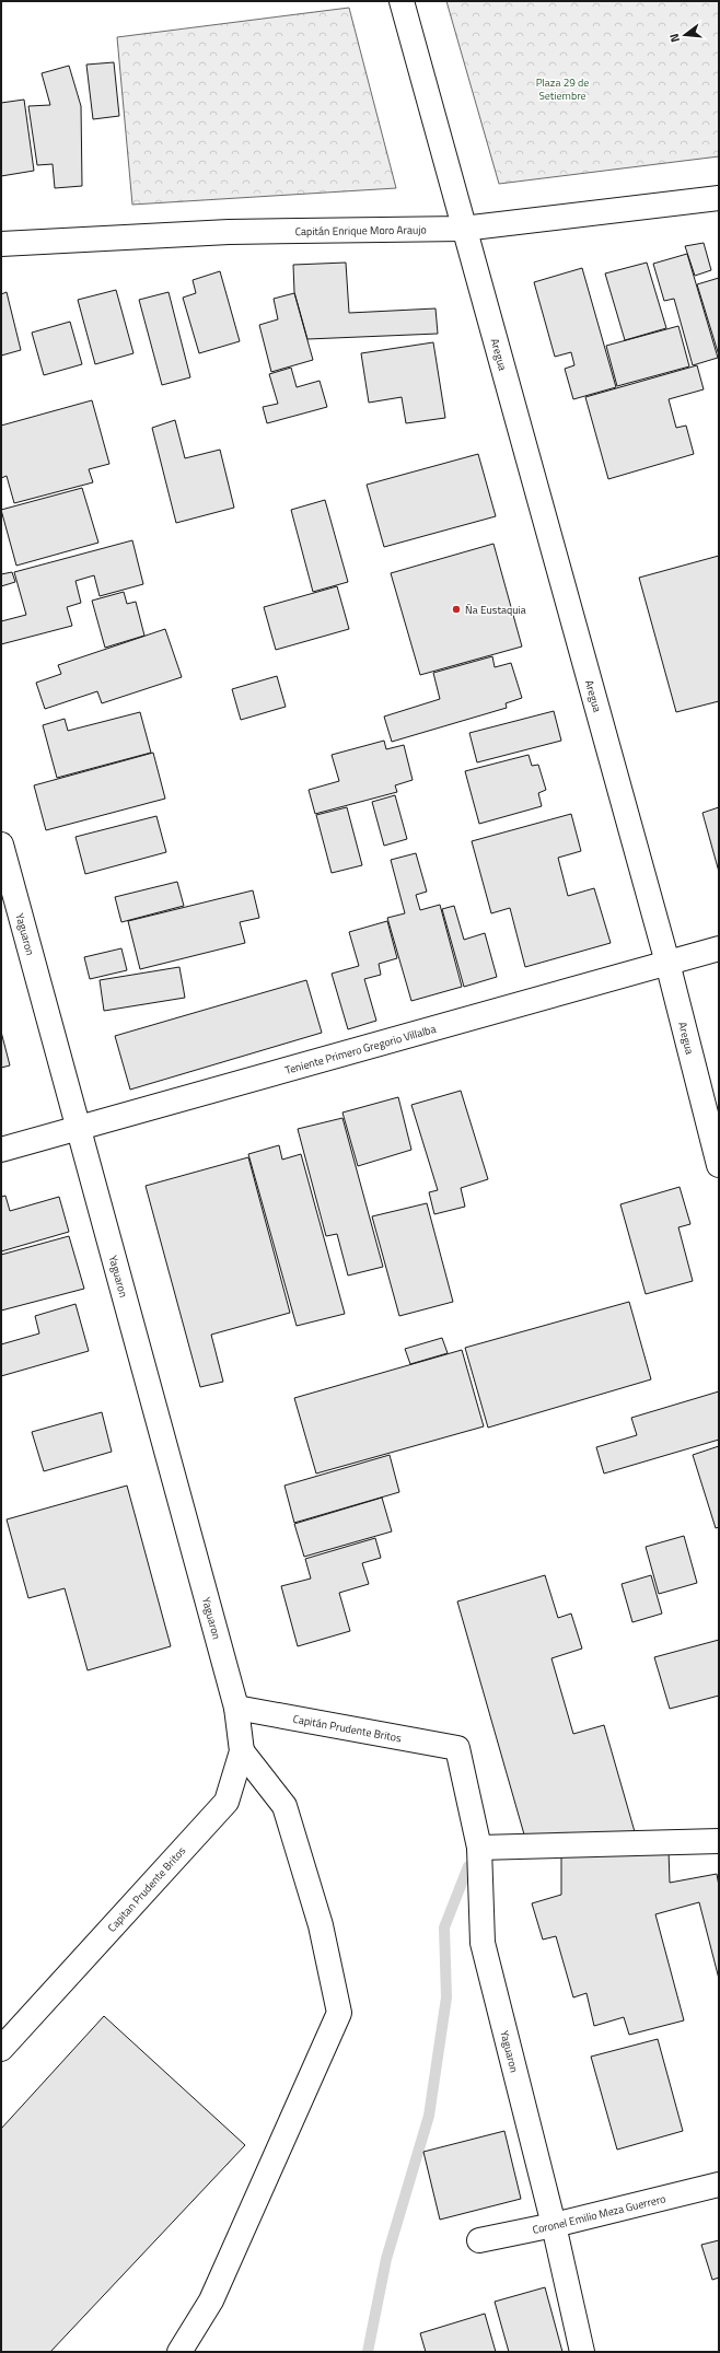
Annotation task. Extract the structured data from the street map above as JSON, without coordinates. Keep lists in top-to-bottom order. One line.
{"streets":{"street":["Capitán Enrique Moro Araujo","Aregua","Yaguaron","Teniente Primero Gregorio Villalba","Capitán Prudente Britos","Capitan Prudente Britos","Coronel Emilio Meza Guerrero"]},"crossings":[["Capitán Enrique Moro Araujo","Aregua"],["Aregua","Teniente Primero Gregorio Villalba"],["Yaguaron","Teniente Primero Gregorio Villalba"],["Yaguaron","Capitán Prudente Britos"],["Yaguaron","Capitan Prudente Britos"],["Yaguaron","Coronel Emilio Meza Guerrero"],["Capitán Prudente Britos","Capitan Prudente Britos"]],"parks":["Plaza 29 de Setiembre"],"places":["Ña Eustaquia"],"north":"left"}
